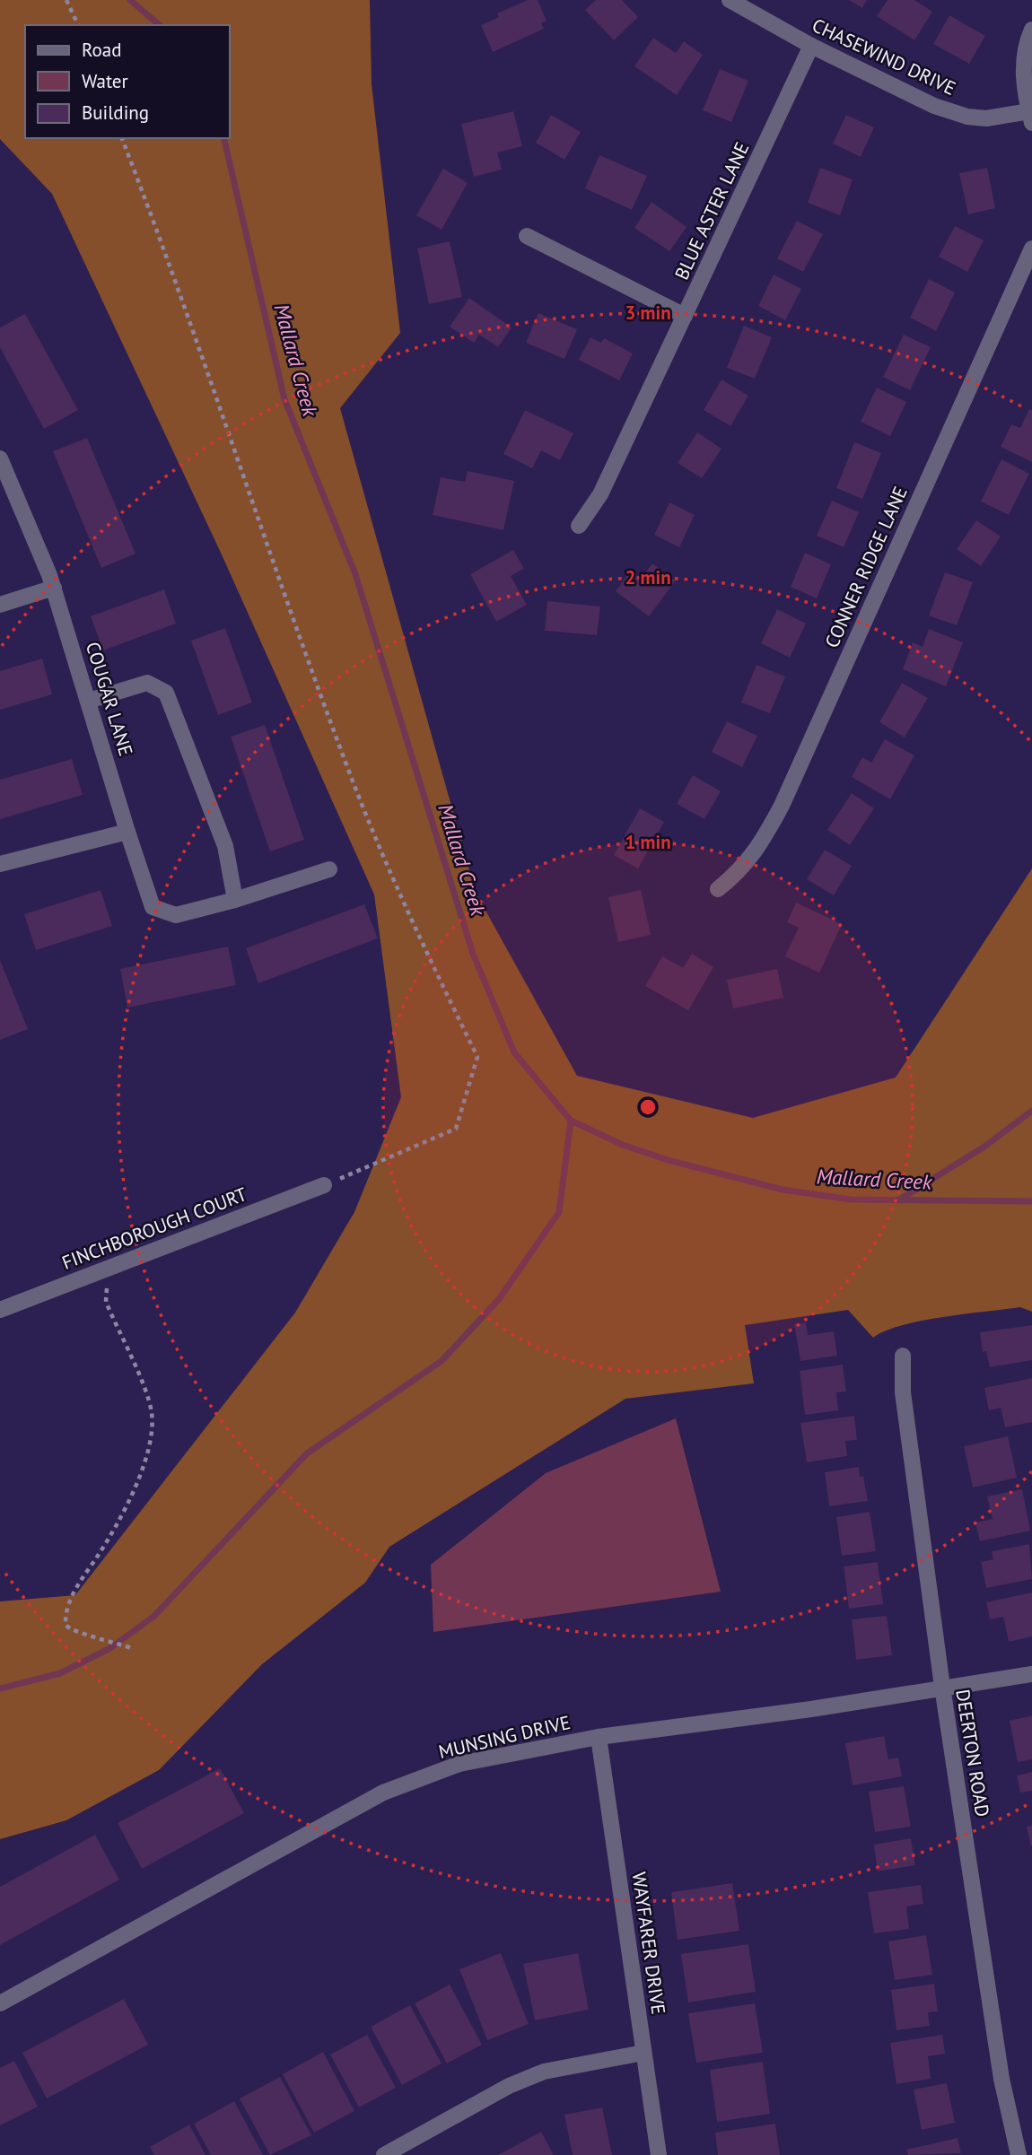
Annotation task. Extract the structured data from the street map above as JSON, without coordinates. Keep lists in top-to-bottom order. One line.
{"streets":{"street":["CHASEWIND DRIVE","BLUE ASTER LANE","CONNER RIDGE LANE","COUGAR LANE","FINCHBOROUGH COURT","MUNSING DRIVE","DEERTON ROAD","WAYFARER DRIVE"]},"crossings":[["CHASEWIND DRIVE","BLUE ASTER LANE"],["MUNSING DRIVE","DEERTON ROAD"],["MUNSING DRIVE","WAYFARER DRIVE"]],"water":["Mallard Creek"],"legend":["Road","Water","Building"],"rings":["3 min","2 min","1 min"]}
